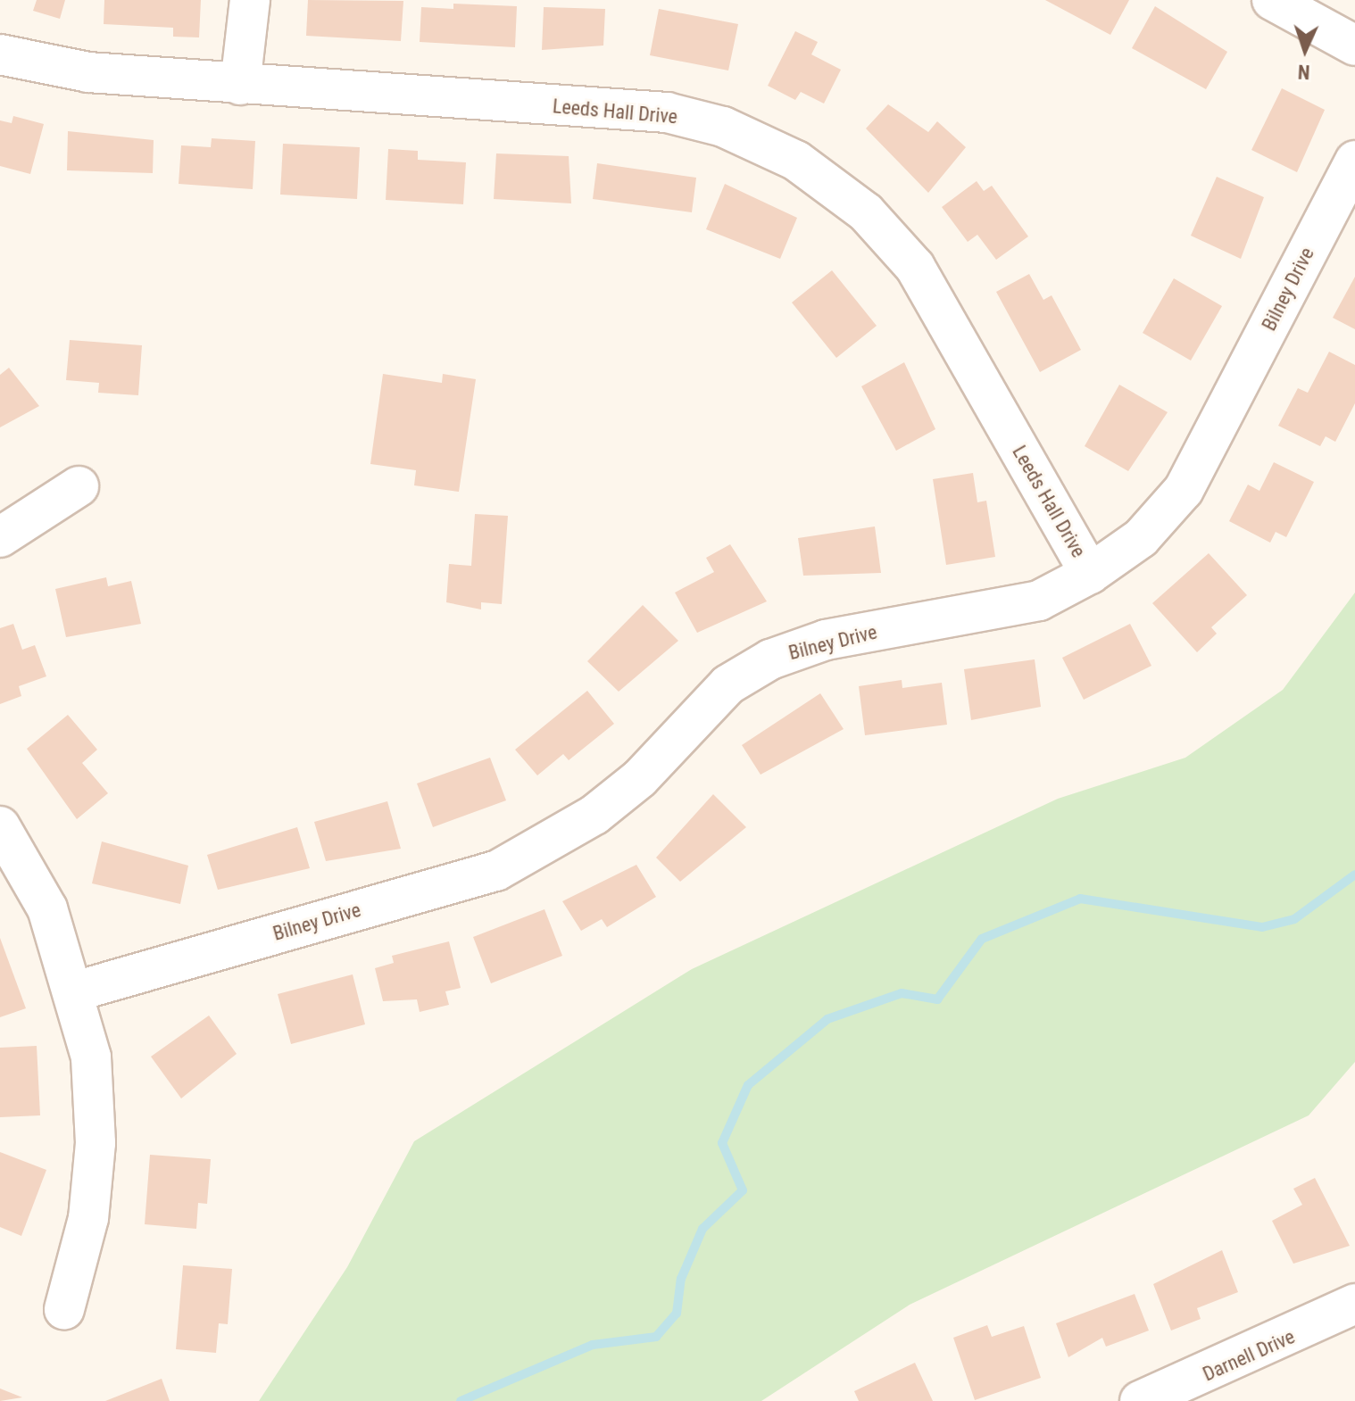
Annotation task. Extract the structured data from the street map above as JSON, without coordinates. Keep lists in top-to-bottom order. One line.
{"streets":{"street":["Leeds Hall Drive","Bilney Drive","Darnell Drive"]},"crossings":[["Leeds Hall Drive","Bilney Drive"]],"north":"bottom"}
